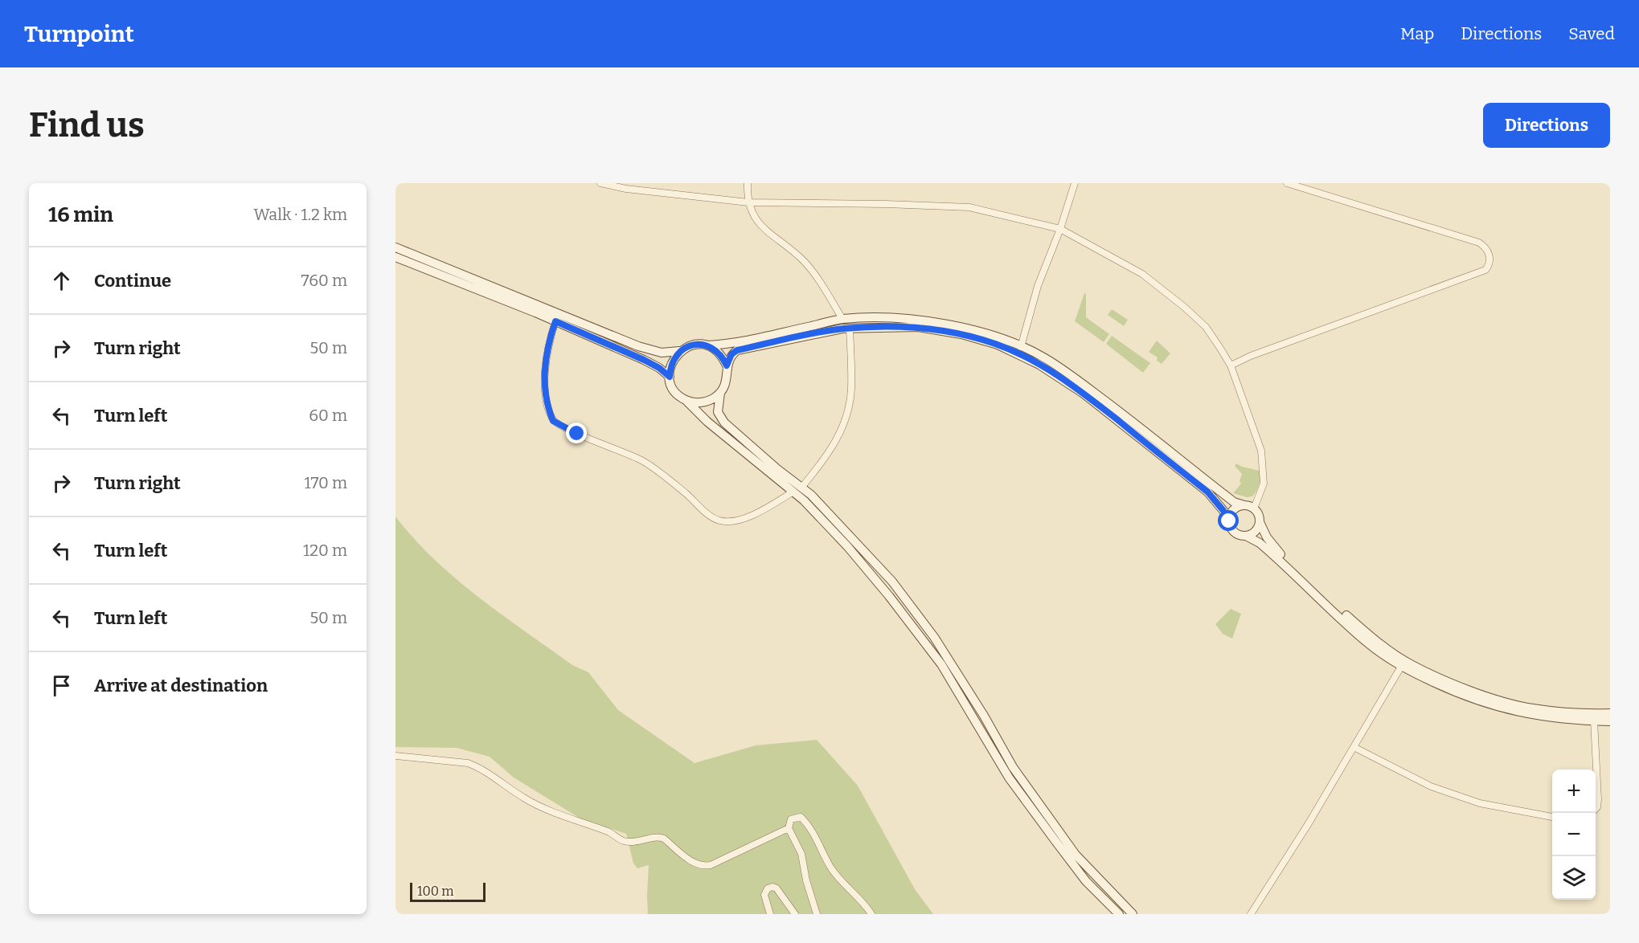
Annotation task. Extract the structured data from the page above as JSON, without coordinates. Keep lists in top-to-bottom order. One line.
{"scale_bar":"100 m","page":{"header":"Turnpoint","nav":["Map","Directions","Saved"],"buttons":"Directions","title":"Find us","heading":["16 min","Walk · 1.2 km"],"list":[["Continue","760 m"],["Turn right","50 m"],["Turn left","60 m"],["Turn right","170 m"],["Turn left","120 m"],["Turn left","50 m"],"Arrive at destination"],"map_buttons":["+","−"],"scale":"100 m"}}
